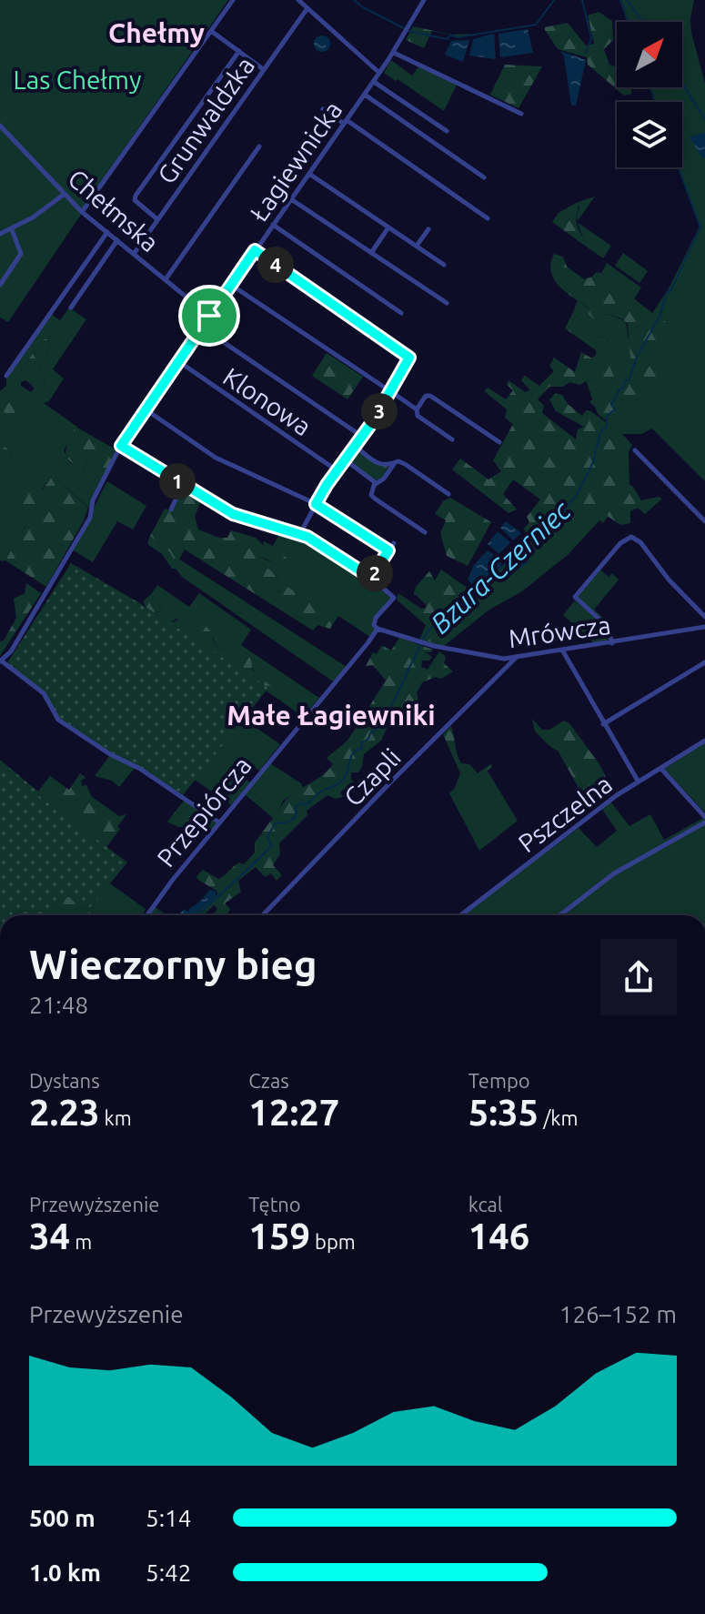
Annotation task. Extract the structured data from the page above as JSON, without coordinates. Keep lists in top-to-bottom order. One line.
{"streets":{"street":["Grunwaldzka","Łagiewnicka","Chełmska","Klonowa","Mrówcza","Czapli","Przepiórcza","Pszczelna"]},"crossings":[["Grunwaldzka","Chełmska"],["Łagiewnicka","Chełmska"],["Łagiewnicka","Klonowa"],["Mrówcza","Czapli"],["Mrówcza","Przepiórcza"]],"districts":["Chełmy","Małe Łagiewniki"],"water":["Bzura-Czerniec"],"parks":["Las Chełmy"],"north":"top right","page":{"pins":["4","3","1","2"],"heading":["Wieczorny bieg","21:48"],"stats":[["Dystans","2.23 km"],["Czas","12:27"],["Tempo","5:35 /km"],["Przewyższenie","34 m"],["Tętno","159 bpm"],["kcal","146"]],"chart":["Przewyższenie","126–152 m"],"list":[{"name":"500 m","note":"5:14"},{"name":"1.0 km","note":"5:42"}]}}
